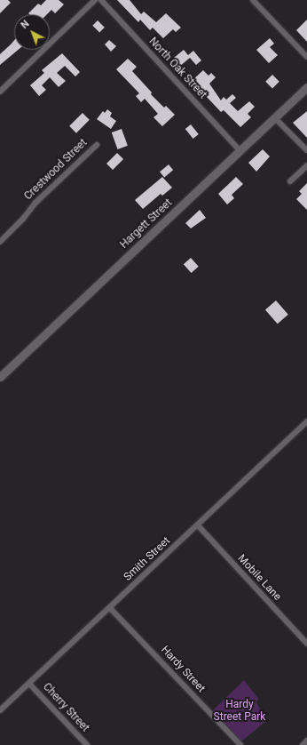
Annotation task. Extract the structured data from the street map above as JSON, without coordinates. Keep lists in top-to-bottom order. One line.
{"streets":{"street":["North Oak Street","Crestwood Street","Hargett Street","Smith Street","Mobile Lane","Hardy Street","Cherry Street"]},"crossings":[["North Oak Street","Hargett Street"],["Smith Street","Mobile Lane"],["Smith Street","Hardy Street"],["Smith Street","Cherry Street"]],"parks":["Hardy Street Park"],"north":"top left"}
